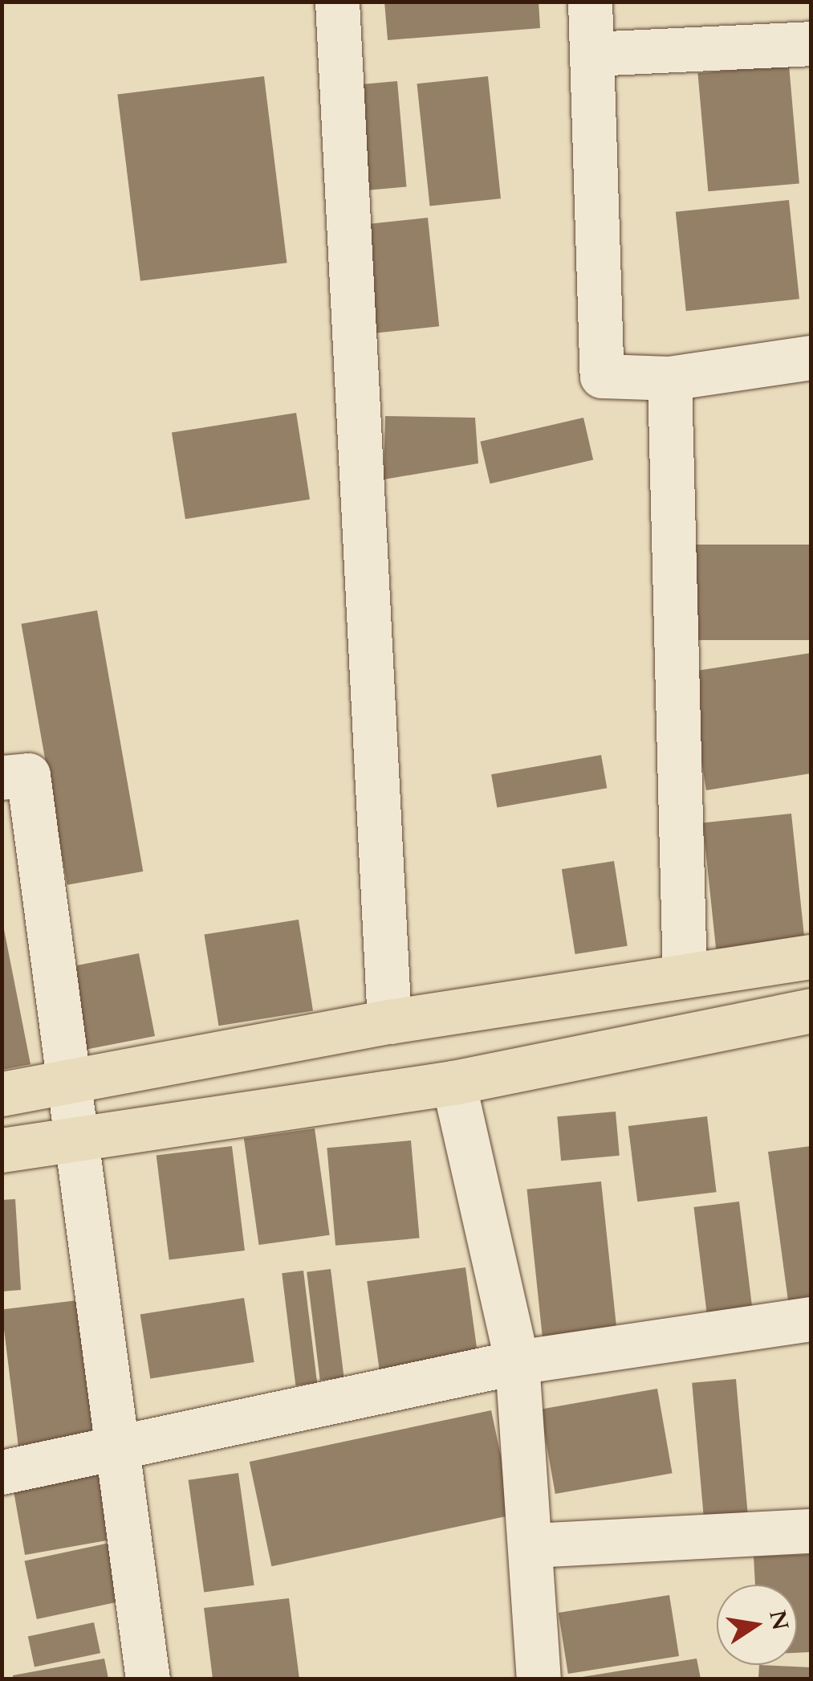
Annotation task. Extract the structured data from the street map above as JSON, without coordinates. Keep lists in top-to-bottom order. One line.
{"north":"right"}
